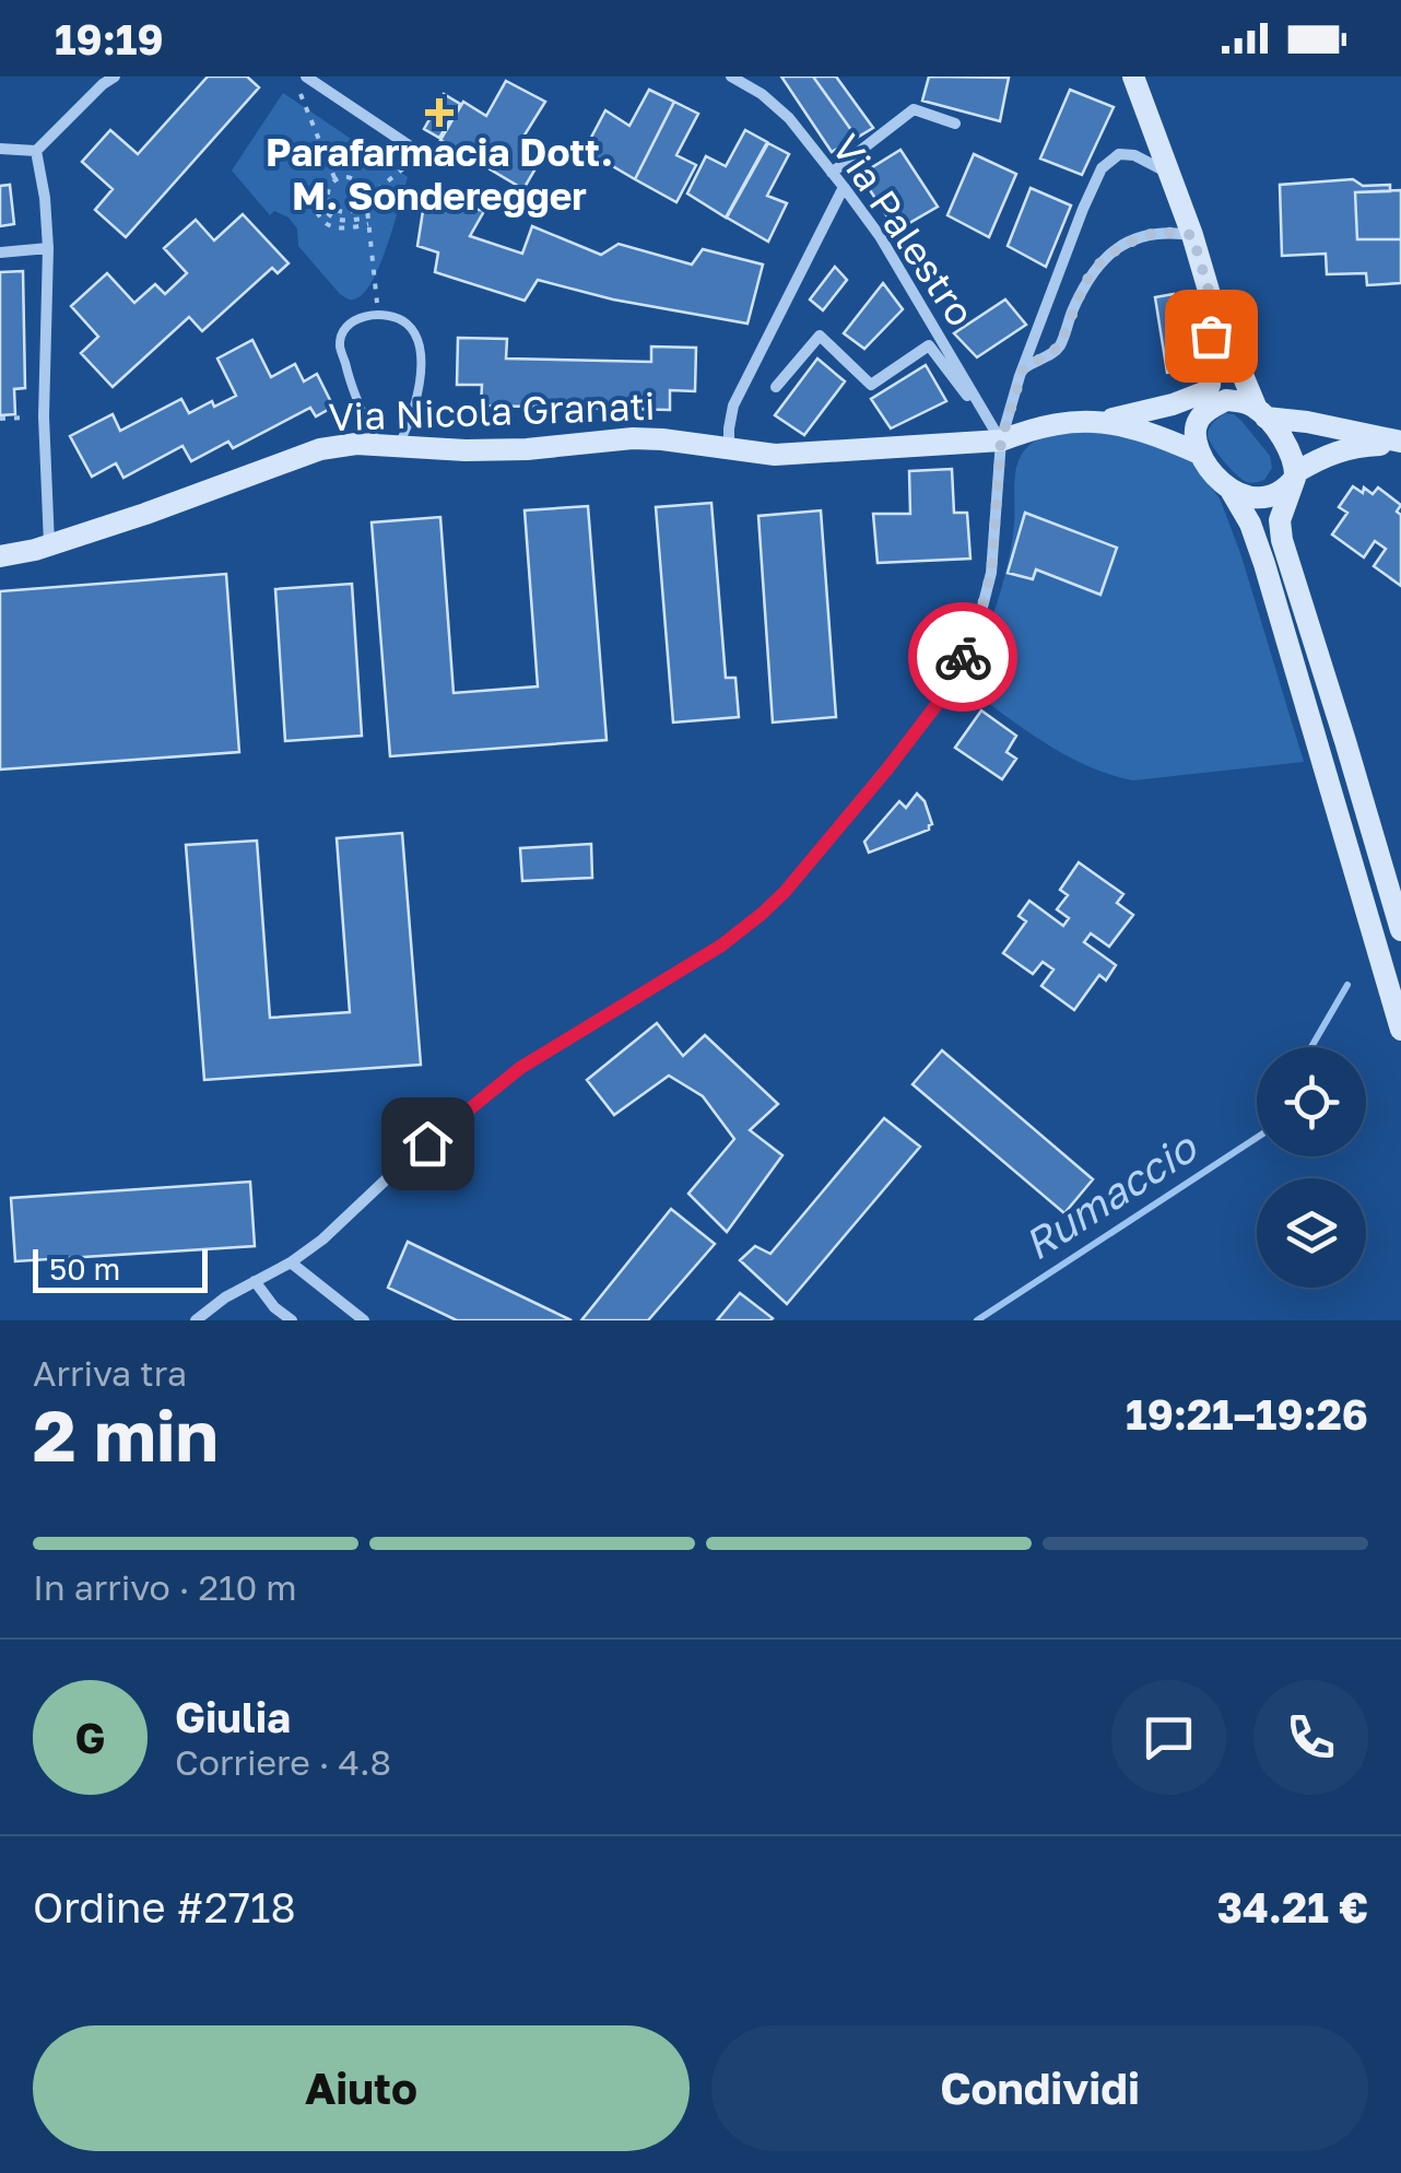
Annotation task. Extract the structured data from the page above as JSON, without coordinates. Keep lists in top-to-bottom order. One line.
{"streets":{"street":["Via Palestro","Via Nicola Granati"]},"crossings":[["Via Palestro","Via Nicola Granati"]],"water":["Rumaccio"],"places":{"health":["Parafarmacia Dott. M. Sonderegger"]},"scale_bar":"50 m","page":{"status":"19:19","scale":"50 m","heading":["2 min","Arriva tra","19:21–19:26"],"panel":["Giulia","Corriere · 4.8","Ordine #2718","34.21 €"],"bar":"In arrivo · 210 m","round":"G","buttons":["Aiuto","Condividi"]}}
